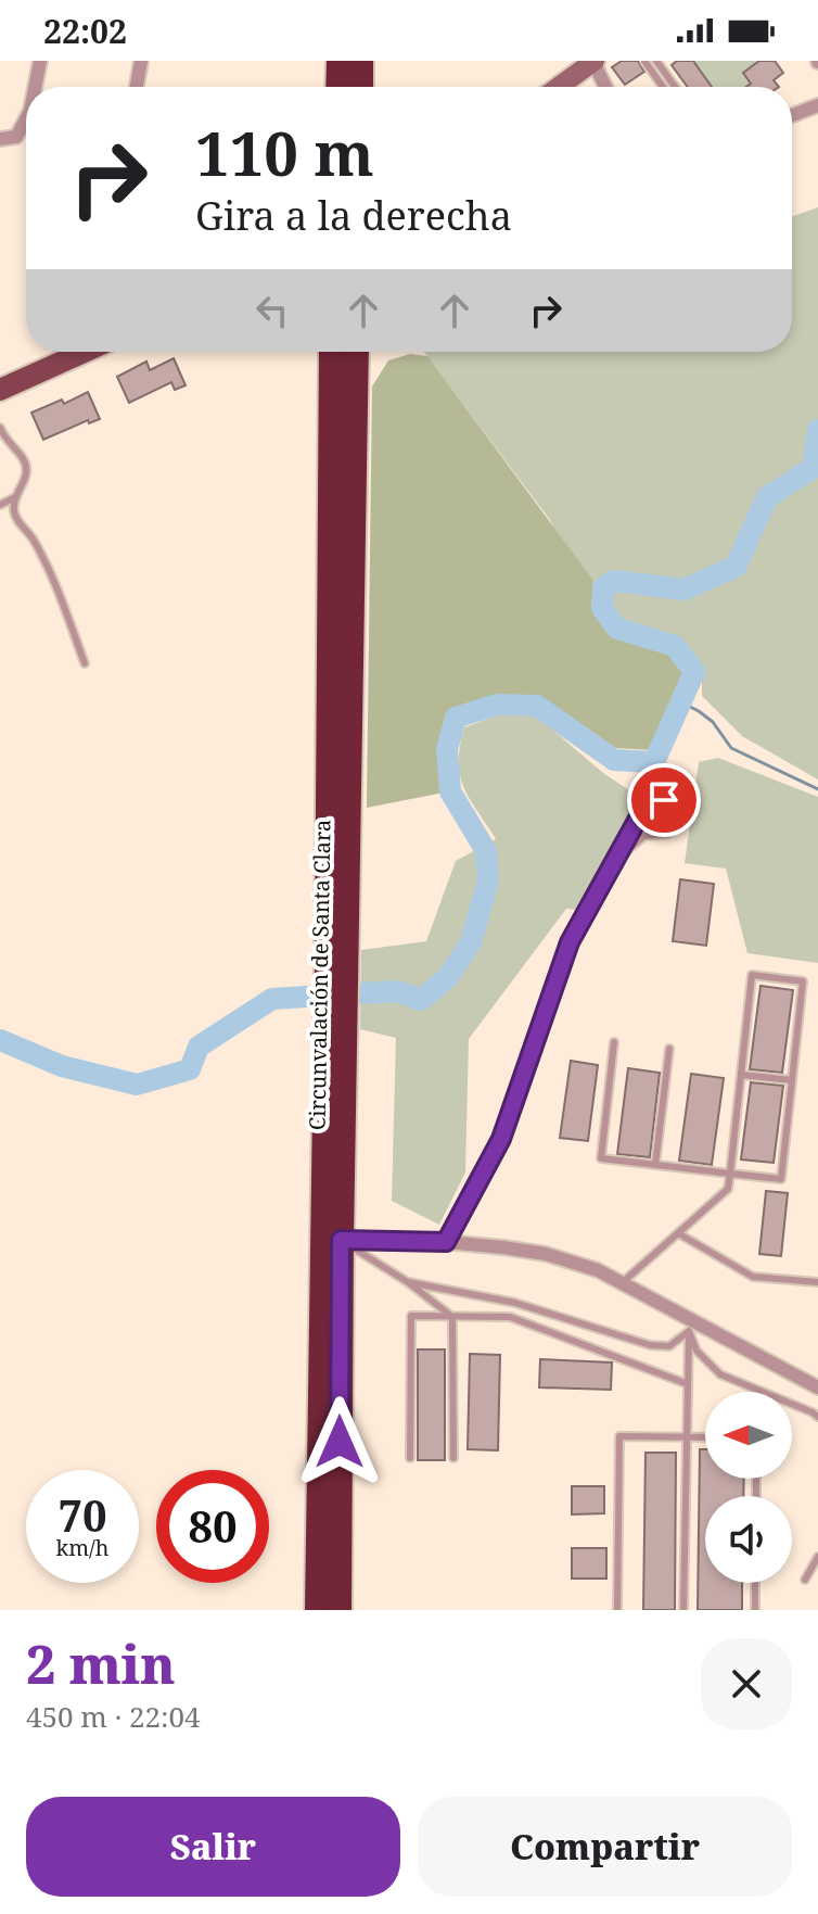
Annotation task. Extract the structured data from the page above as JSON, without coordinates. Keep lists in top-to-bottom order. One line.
{"streets":{"highway":["Circunvalación de Santa Clara"]},"north":"left","page":{"status":"22:02","turn":["110 m","Gira a la derecha"],"speed":"70 km/h","limit":"80","heading":["2 min","450 m · 22:04"],"buttons":["Salir","Compartir"]}}
